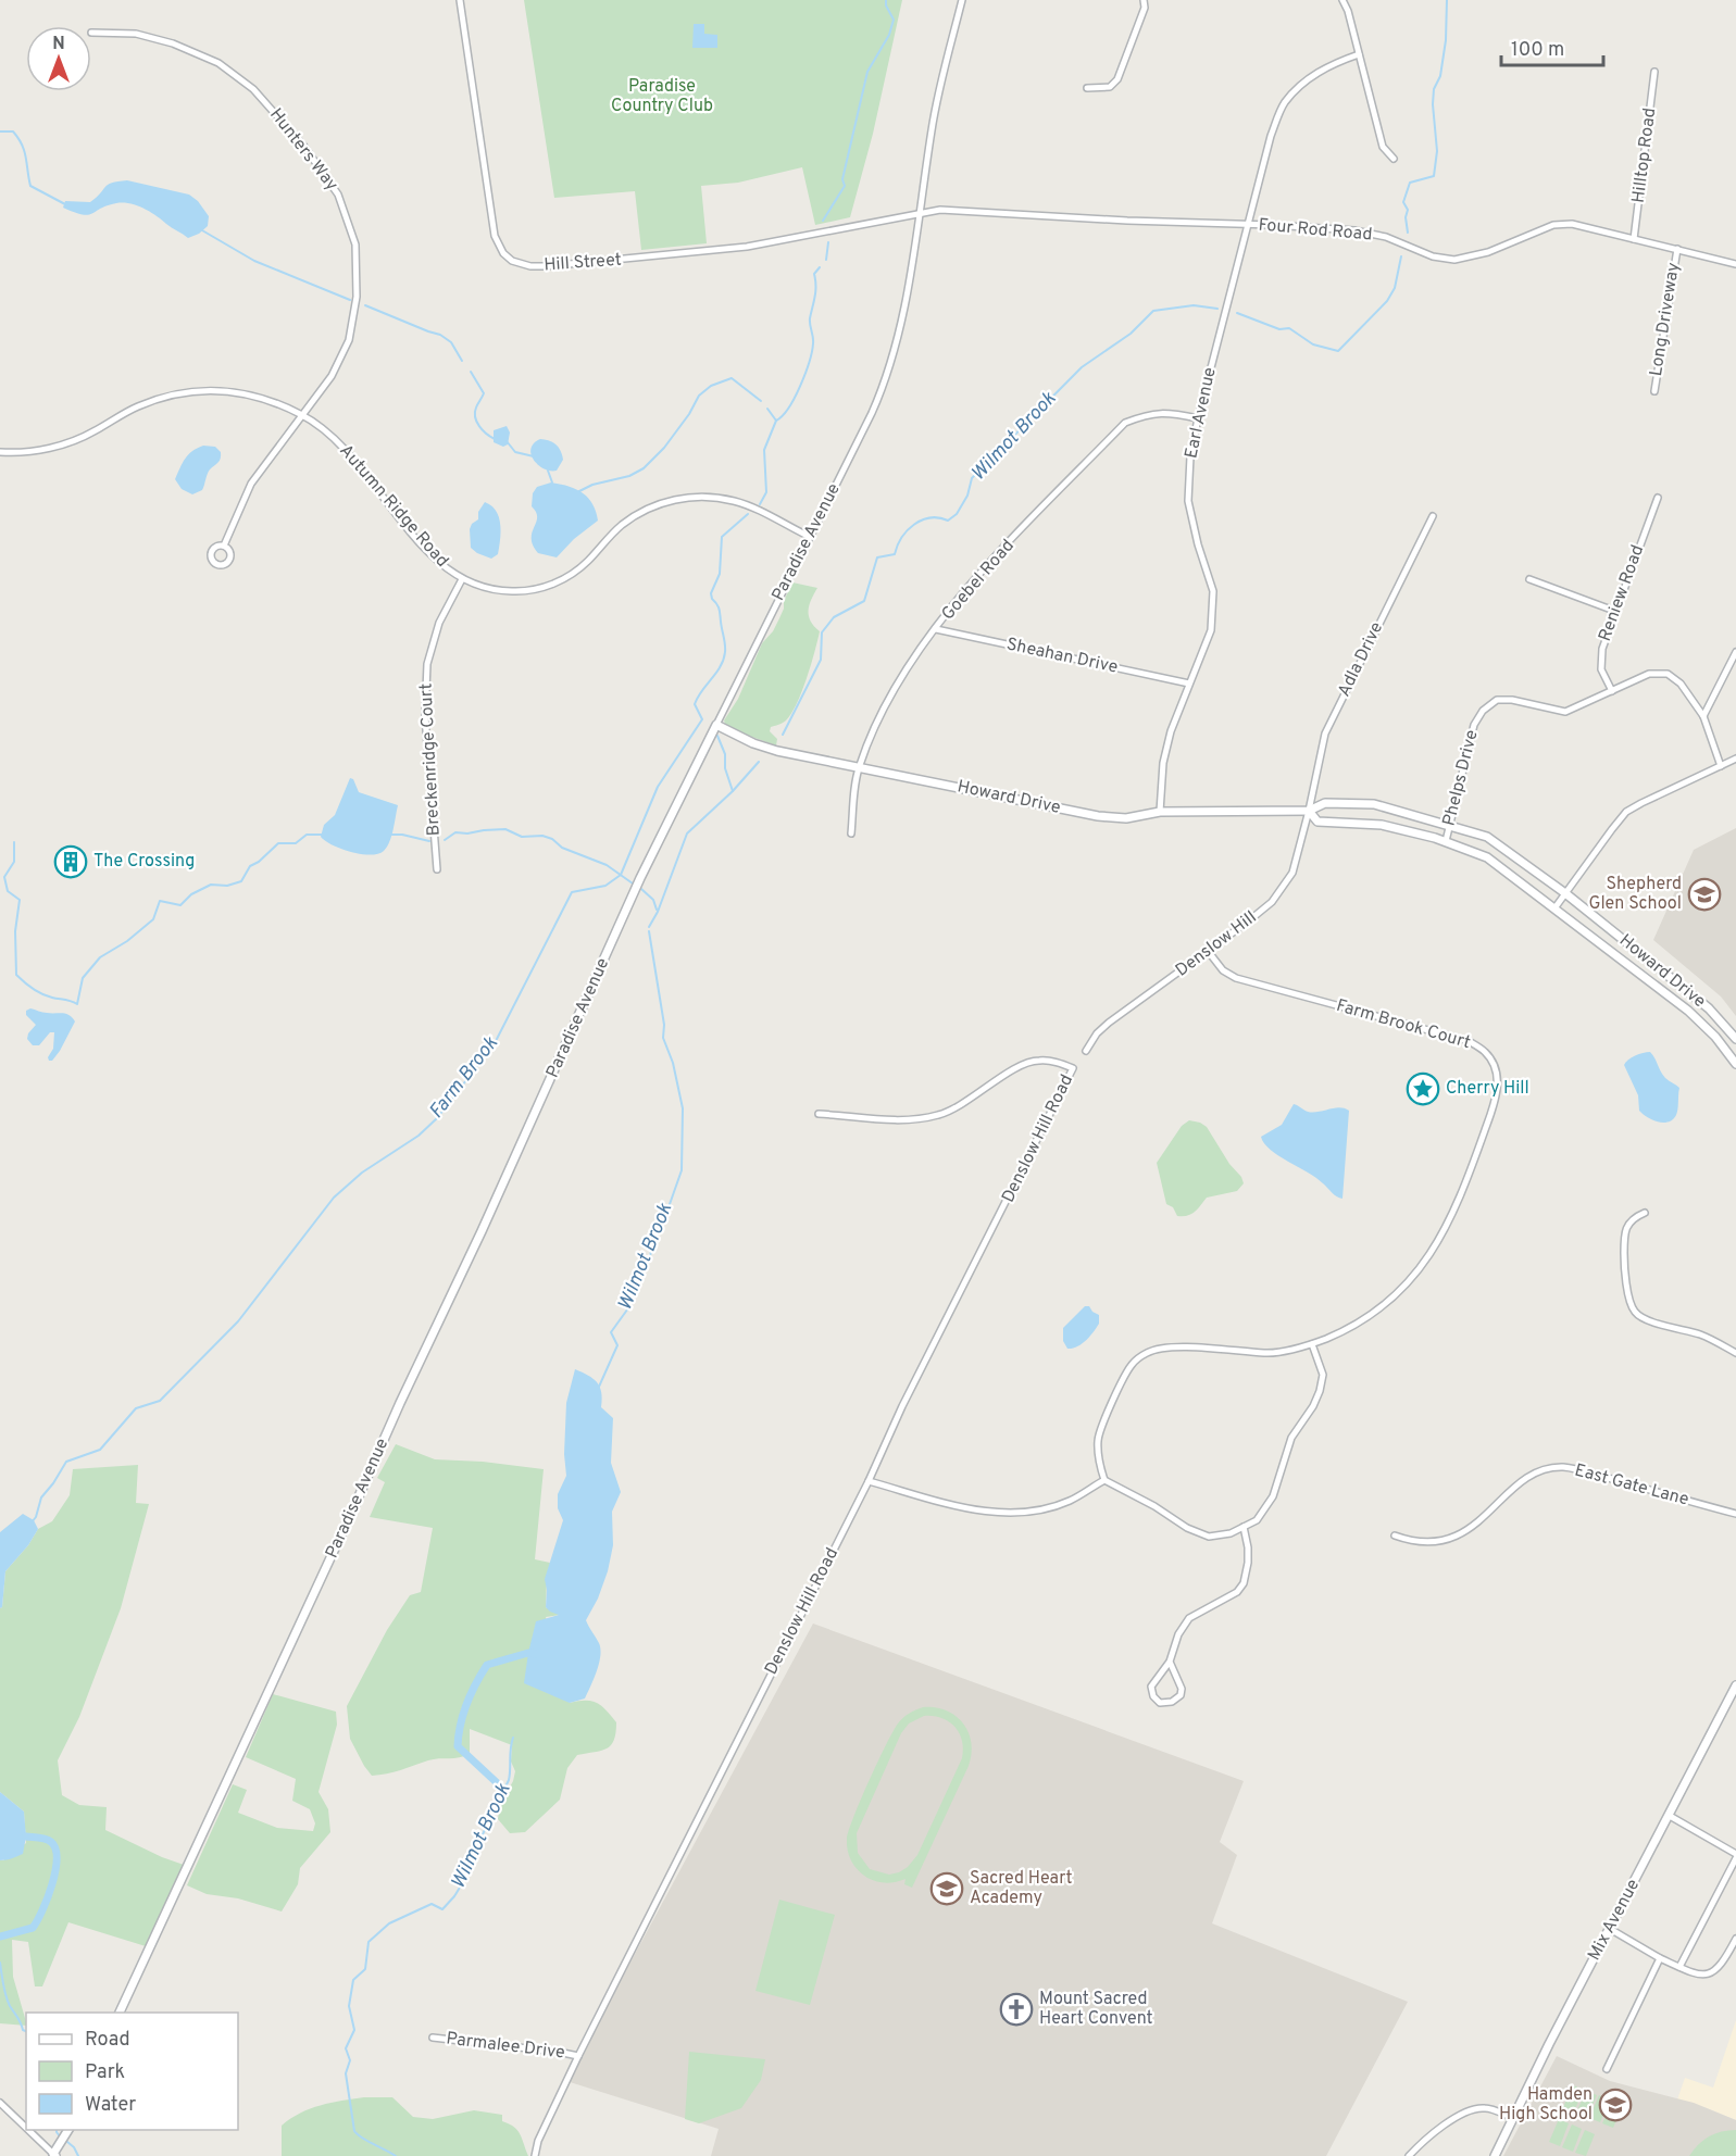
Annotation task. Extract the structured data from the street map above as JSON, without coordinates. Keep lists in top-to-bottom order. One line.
{"streets":{"street":["Hunters Way","Hilltop Road","Four Rod Road","Hill Street","Long Driveway","Earl Avenue","Autumn Ridge Road","Paradise Avenue","Goebel Road","Reniew Road","Sheahan Drive","Adla Drive","Breckenridge Court","Phelps Drive","Howard Drive","Denslow Hill","Farm Brook Court","Denslow Hill Road","East Gate Lane","Mix Avenue","Parmalee Drive"]},"crossings":[["Hunters Way","Autumn Ridge Road"],["Hilltop Road","Four Rod Road"],["Four Rod Road","Hill Street"],["Four Rod Road","Long Driveway"],["Four Rod Road","Earl Avenue"],["Four Rod Road","Paradise Avenue"],["Hill Street","Paradise Avenue"],["Earl Avenue","Goebel Road"],["Earl Avenue","Sheahan Drive"],["Earl Avenue","Howard Drive"],["Autumn Ridge Road","Paradise Avenue"],["Autumn Ridge Road","Breckenridge Court"],["Paradise Avenue","Howard Drive"],["Goebel Road","Sheahan Drive"],["Goebel Road","Howard Drive"],["Reniew Road","Phelps Drive"],["Adla Drive","Howard Drive"],["Adla Drive","Denslow Hill"],["Phelps Drive","Howard Drive"],["Howard Drive","Denslow Hill"],["Denslow Hill","Farm Brook Court"],["Denslow Hill Road","Parmalee Drive"]],"water":["Wilmot Brook","Farm Brook"],"parks":["Paradise Country Club"],"places":{"building":["The Crossing"],"school or university":["Shepherd Glen School","Sacred Heart Academy","Hamden High School"],"place":["Cherry Hill"],"church":["Mount Sacred Heart Convent"]},"legend":["Road","Park","Water"],"scale_bar":"100 m","north":"top"}
